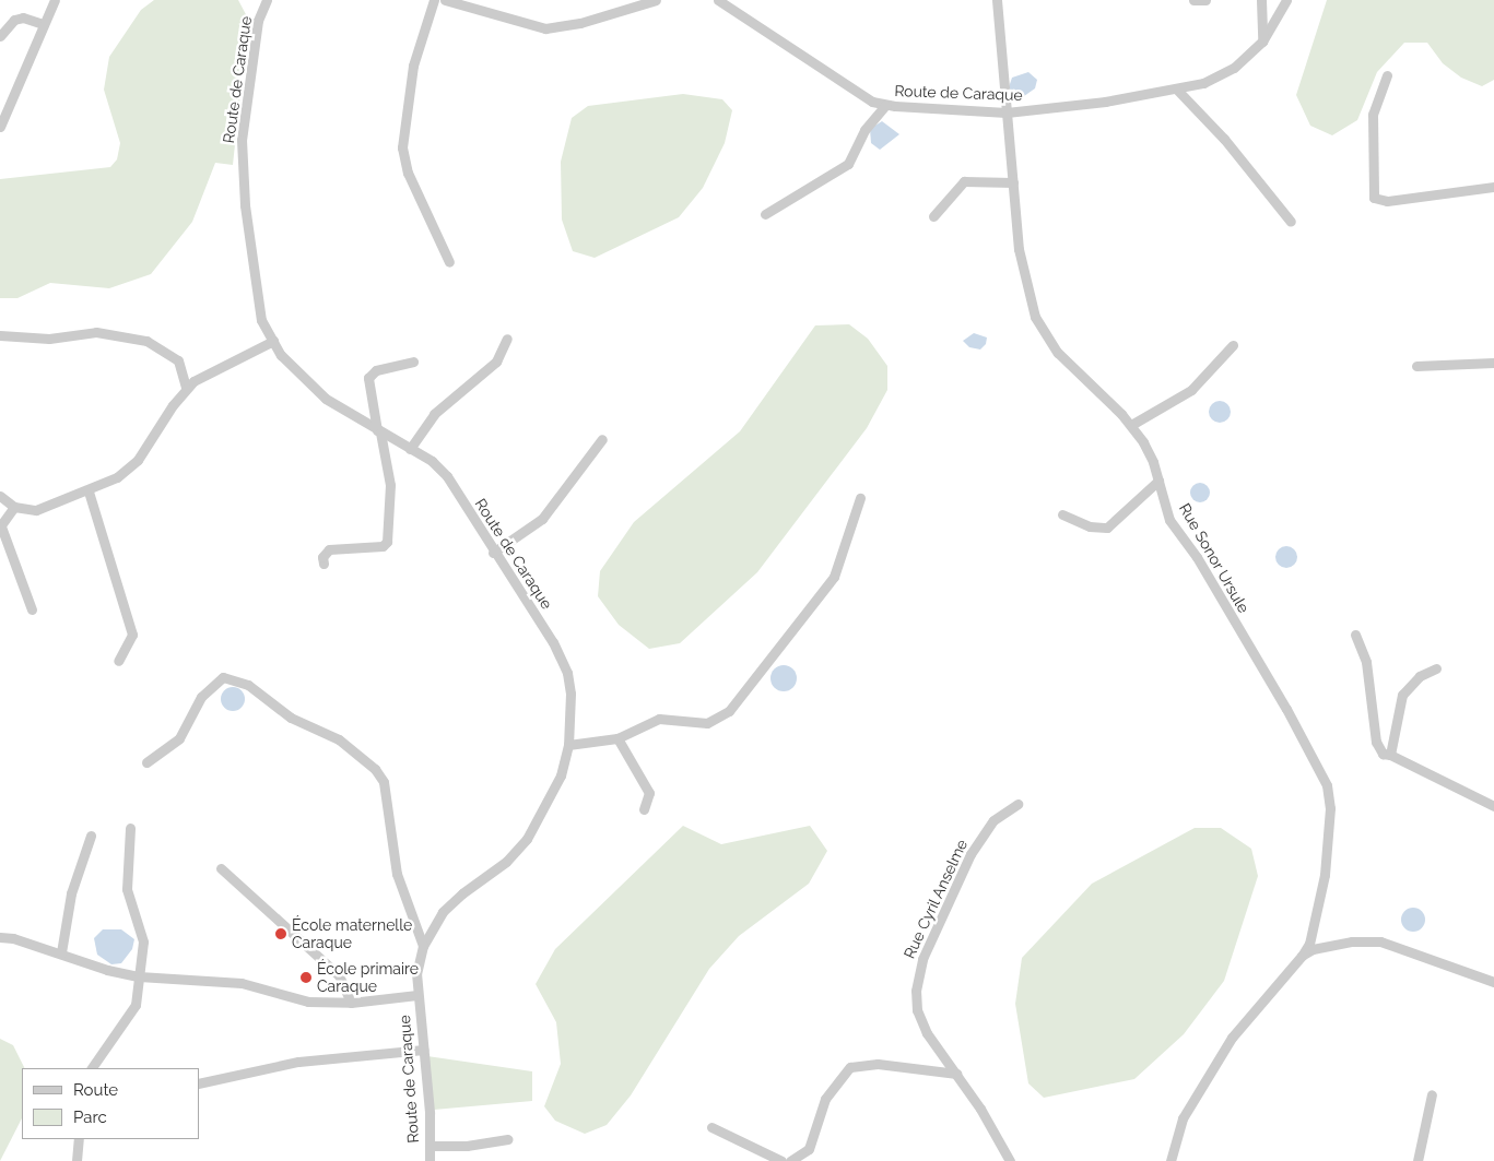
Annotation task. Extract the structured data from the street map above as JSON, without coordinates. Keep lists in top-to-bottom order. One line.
{"streets":{"street":["Route de Caraque","Rue Sonor Ursule","Rue Cyril Anselme"]},"crossings":[["Route de Caraque","Rue Sonor Ursule"]],"places":["École maternelle Caraque","École primaire Caraque"],"legend":["Route","Parc"]}
